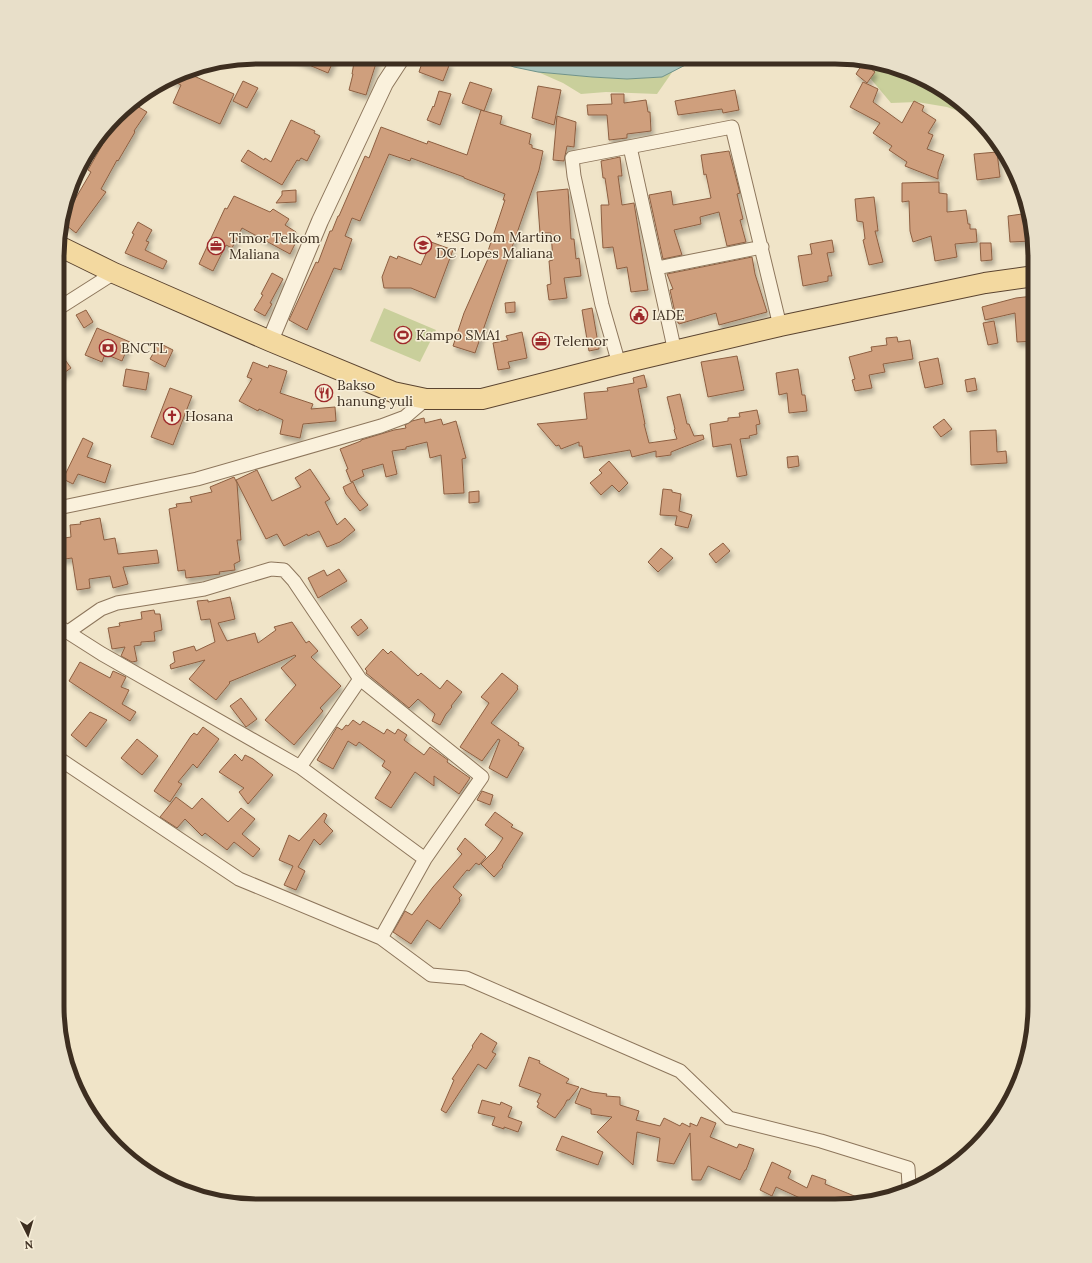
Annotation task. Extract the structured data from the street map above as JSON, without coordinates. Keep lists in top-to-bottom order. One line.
{"places":{"school or university":["*ESG Dom Martino DC Lopes Maliana"],"office":["Timor Telkom Maliana","Telemor"],"public building":["IADE"],"sports":["Kampo SMA1"],"bank":["BNCTL"],"restaurant":["Bakso hanung yuli"],"church":["Hosana"]},"north":"bottom"}
